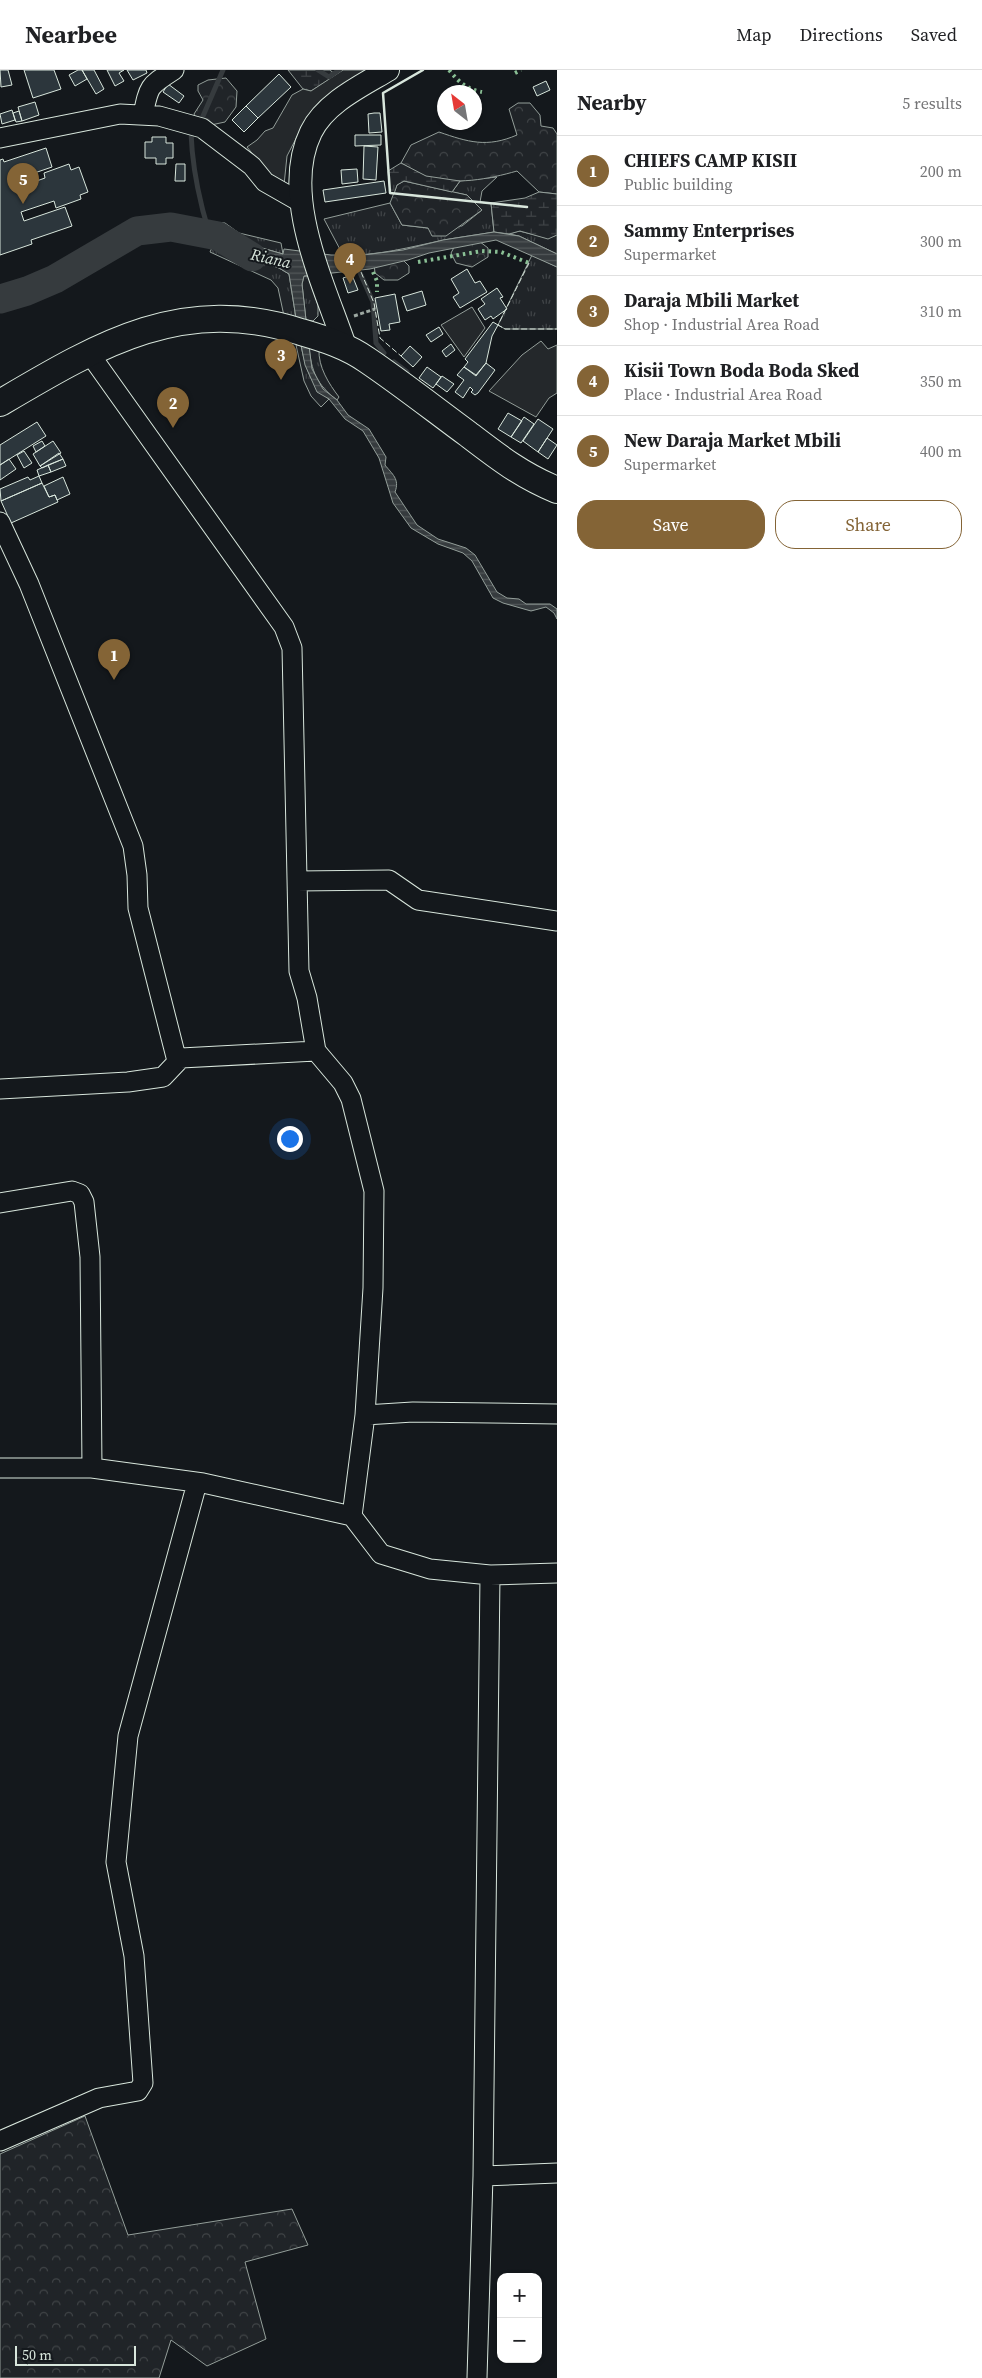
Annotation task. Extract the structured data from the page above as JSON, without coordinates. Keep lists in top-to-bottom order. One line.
{"water":["Riana"],"scale_bar":"50 m","north":"top left","page":{"header":"Nearbee","nav":["Map","Directions","Saved"],"heading":["Nearby","5 results"],"list":[{"mark":"1","name":"CHIEFS CAMP KISII","note":"Public building","value":"200 m"},{"mark":"2","name":"Sammy Enterprises","note":"Supermarket","value":"300 m"},{"mark":"3","name":"Daraja Mbili Market","note":"Shop · Industrial Area Road","value":"310 m"},{"mark":"4","name":"Kisii Town Boda Boda Sked","note":"Place · Industrial Area Road","value":"350 m"},{"mark":"5","name":"New Daraja Market Mbili","note":"Supermarket","value":"400 m"}],"pins":["5","4","3","2","1"],"buttons":["Save","Share"],"map_buttons":["+","−"],"scale":"50 m"}}
